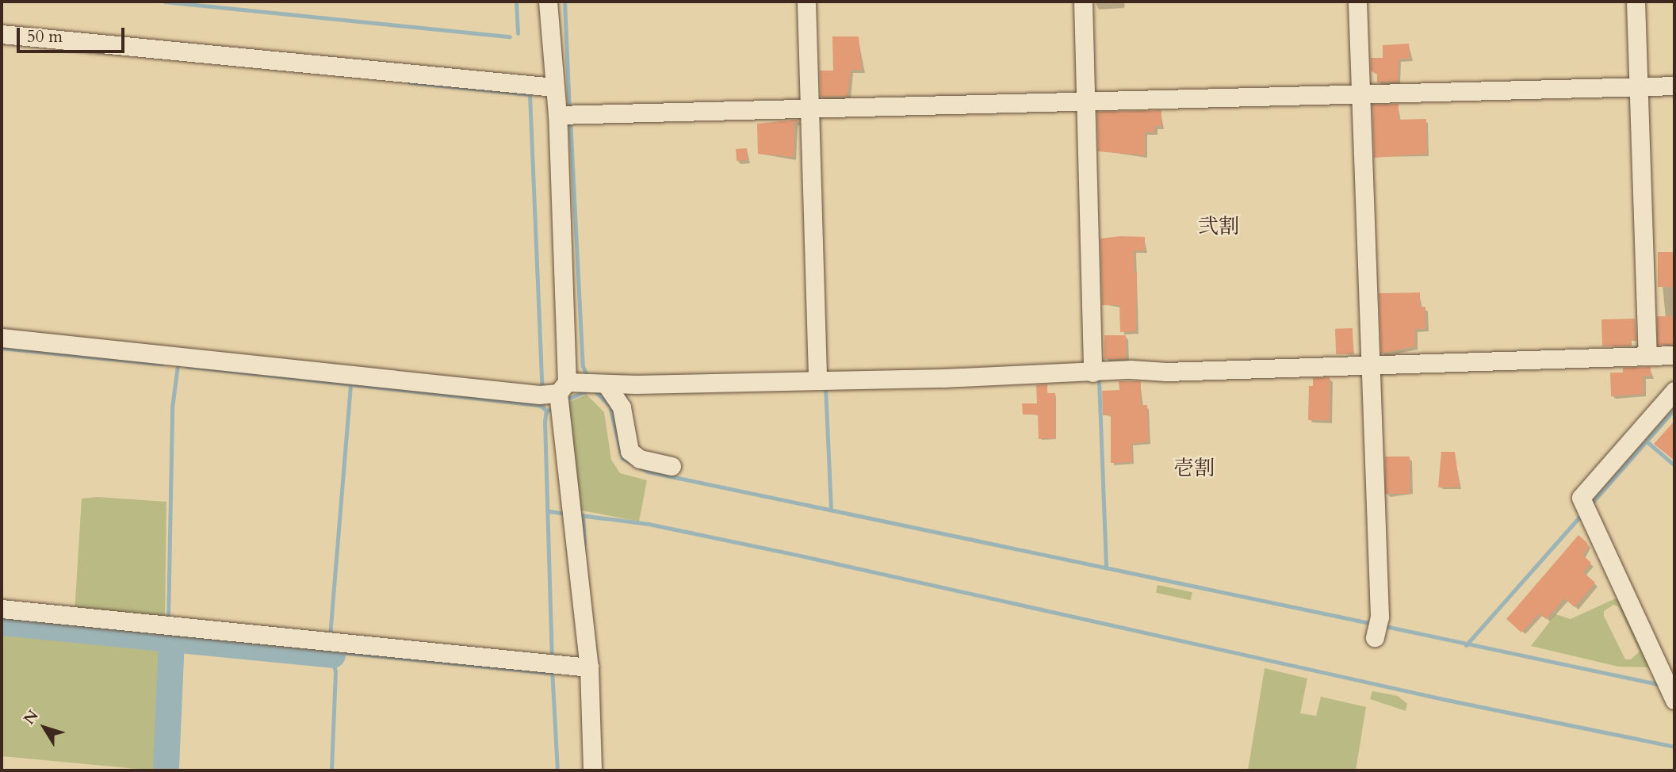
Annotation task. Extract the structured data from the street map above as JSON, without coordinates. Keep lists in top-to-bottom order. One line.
{"districts":["弐割","壱割"],"scale_bar":"50 m","north":"top left"}
